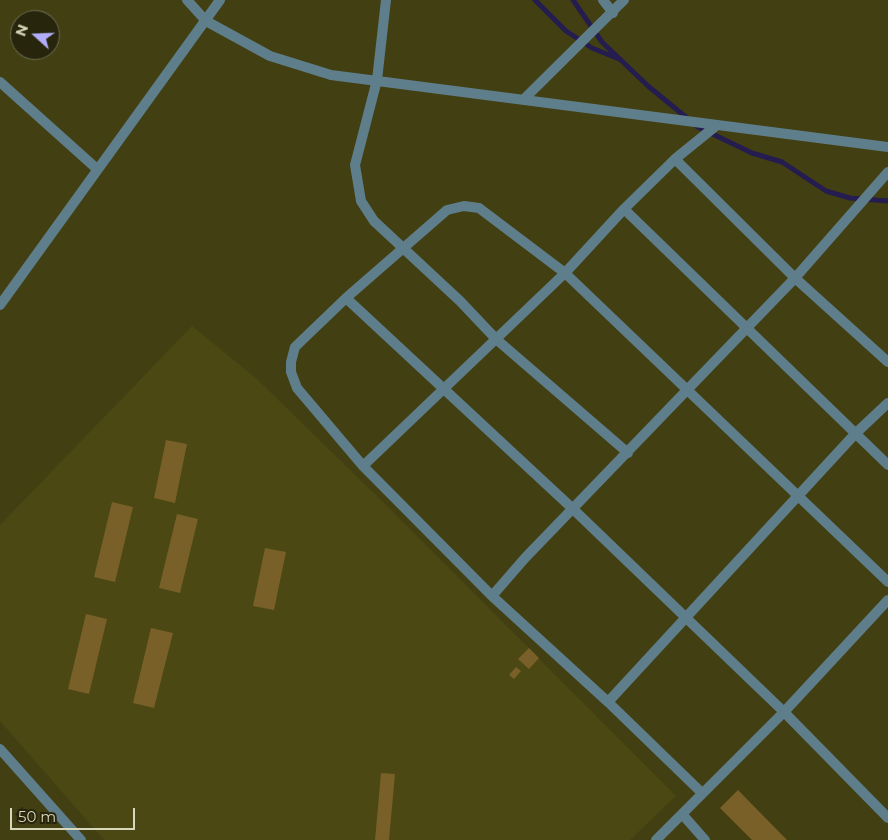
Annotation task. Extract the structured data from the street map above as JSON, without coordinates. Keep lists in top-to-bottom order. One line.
{"scale_bar":"50 m","north":"left"}
